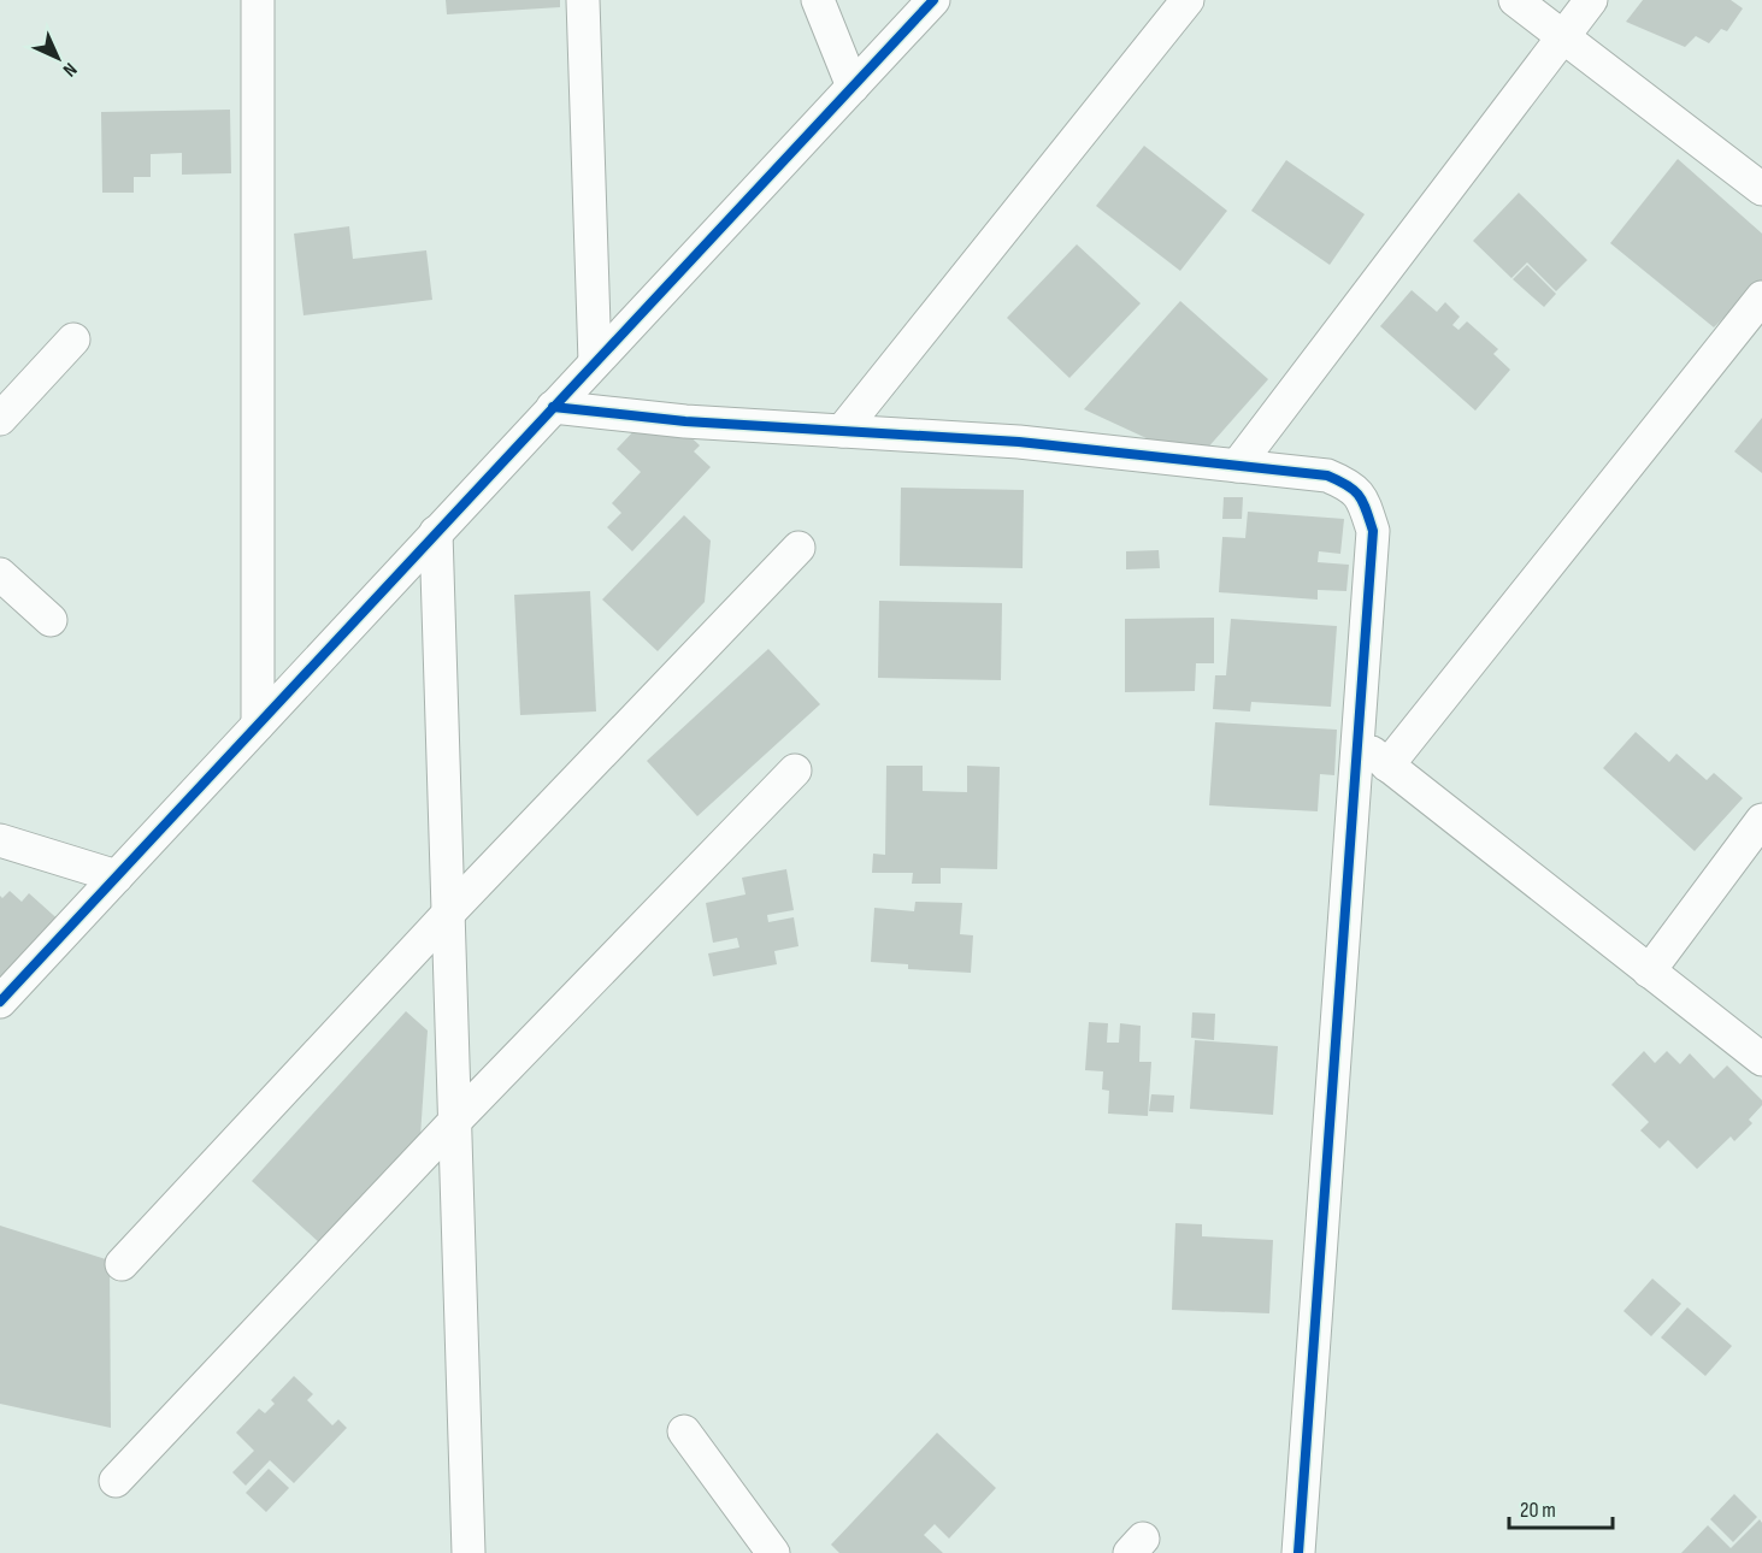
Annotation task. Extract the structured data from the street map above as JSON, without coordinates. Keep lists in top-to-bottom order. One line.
{"scale_bar":"20 m","north":"bottom right"}
